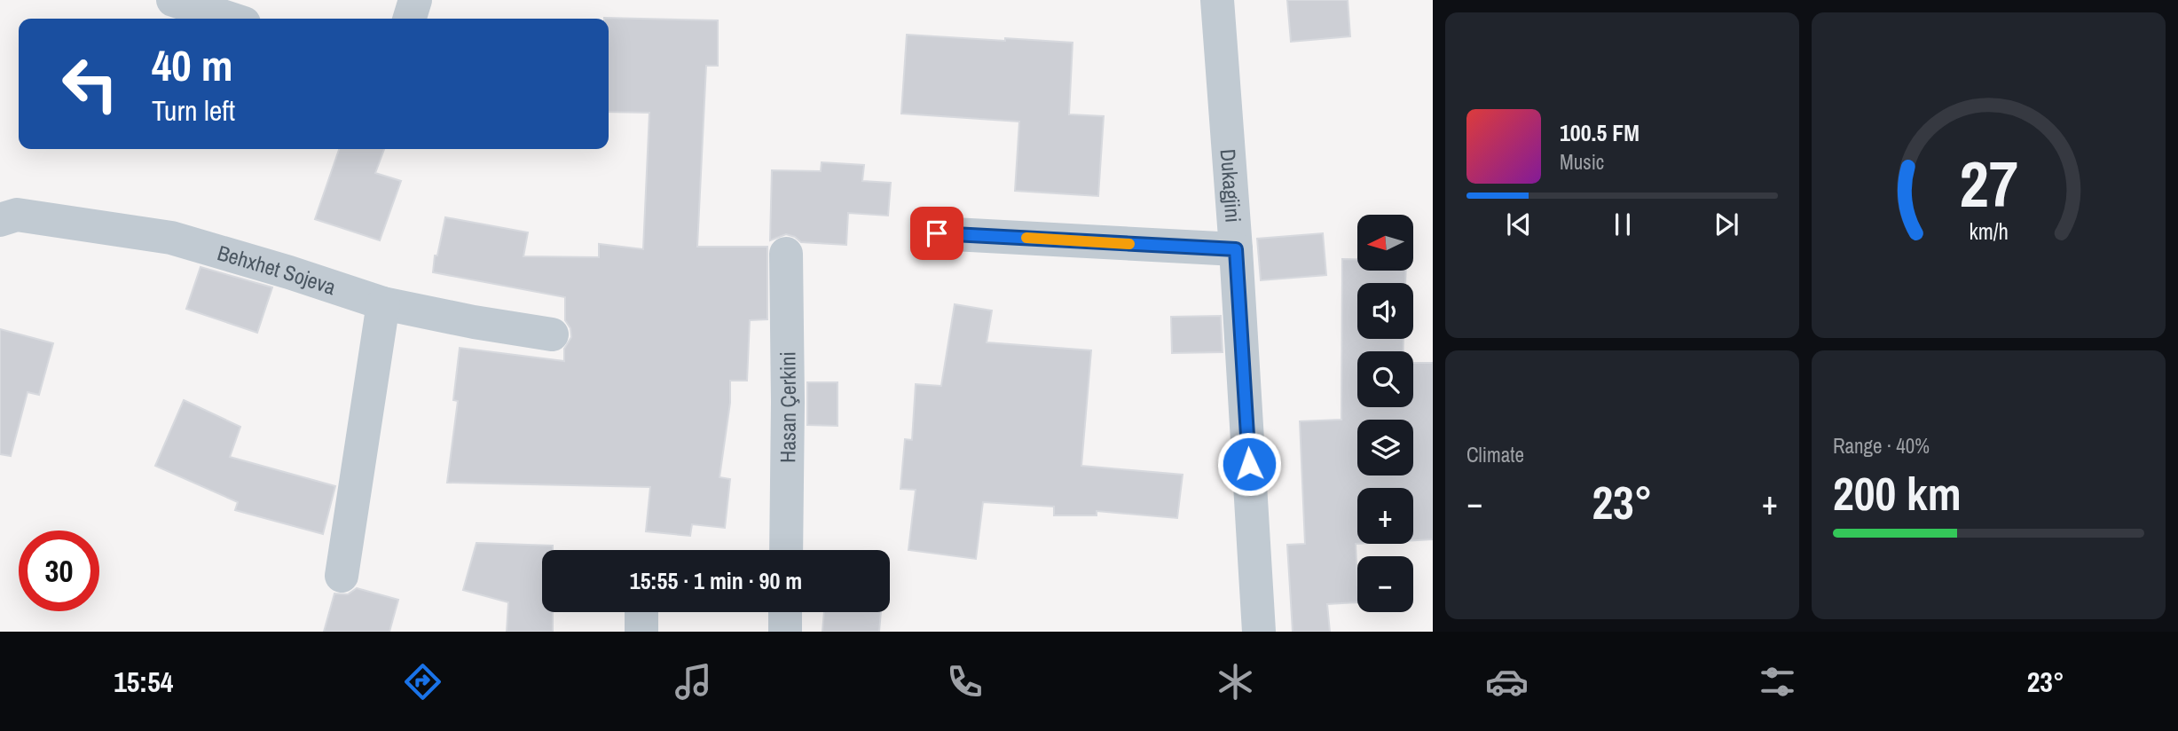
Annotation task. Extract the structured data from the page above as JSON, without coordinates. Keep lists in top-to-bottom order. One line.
{"streets":{"street":["Dukagjini","Behxhet Sojeva","Hasan Çerkini"]},"north":"left","page":{"turn":["40 m","Turn left"],"song":["100.5 FM","Music"],"map_buttons":["+","−"],"tile":["Climate",["Range · 40%","200 km"]],"heat":["−","23°","+"],"limit":"30","trip":"15:55 · 1 min · 90 m","tabs":["15:54","23°"],"gauge":["27","km/h"]}}
